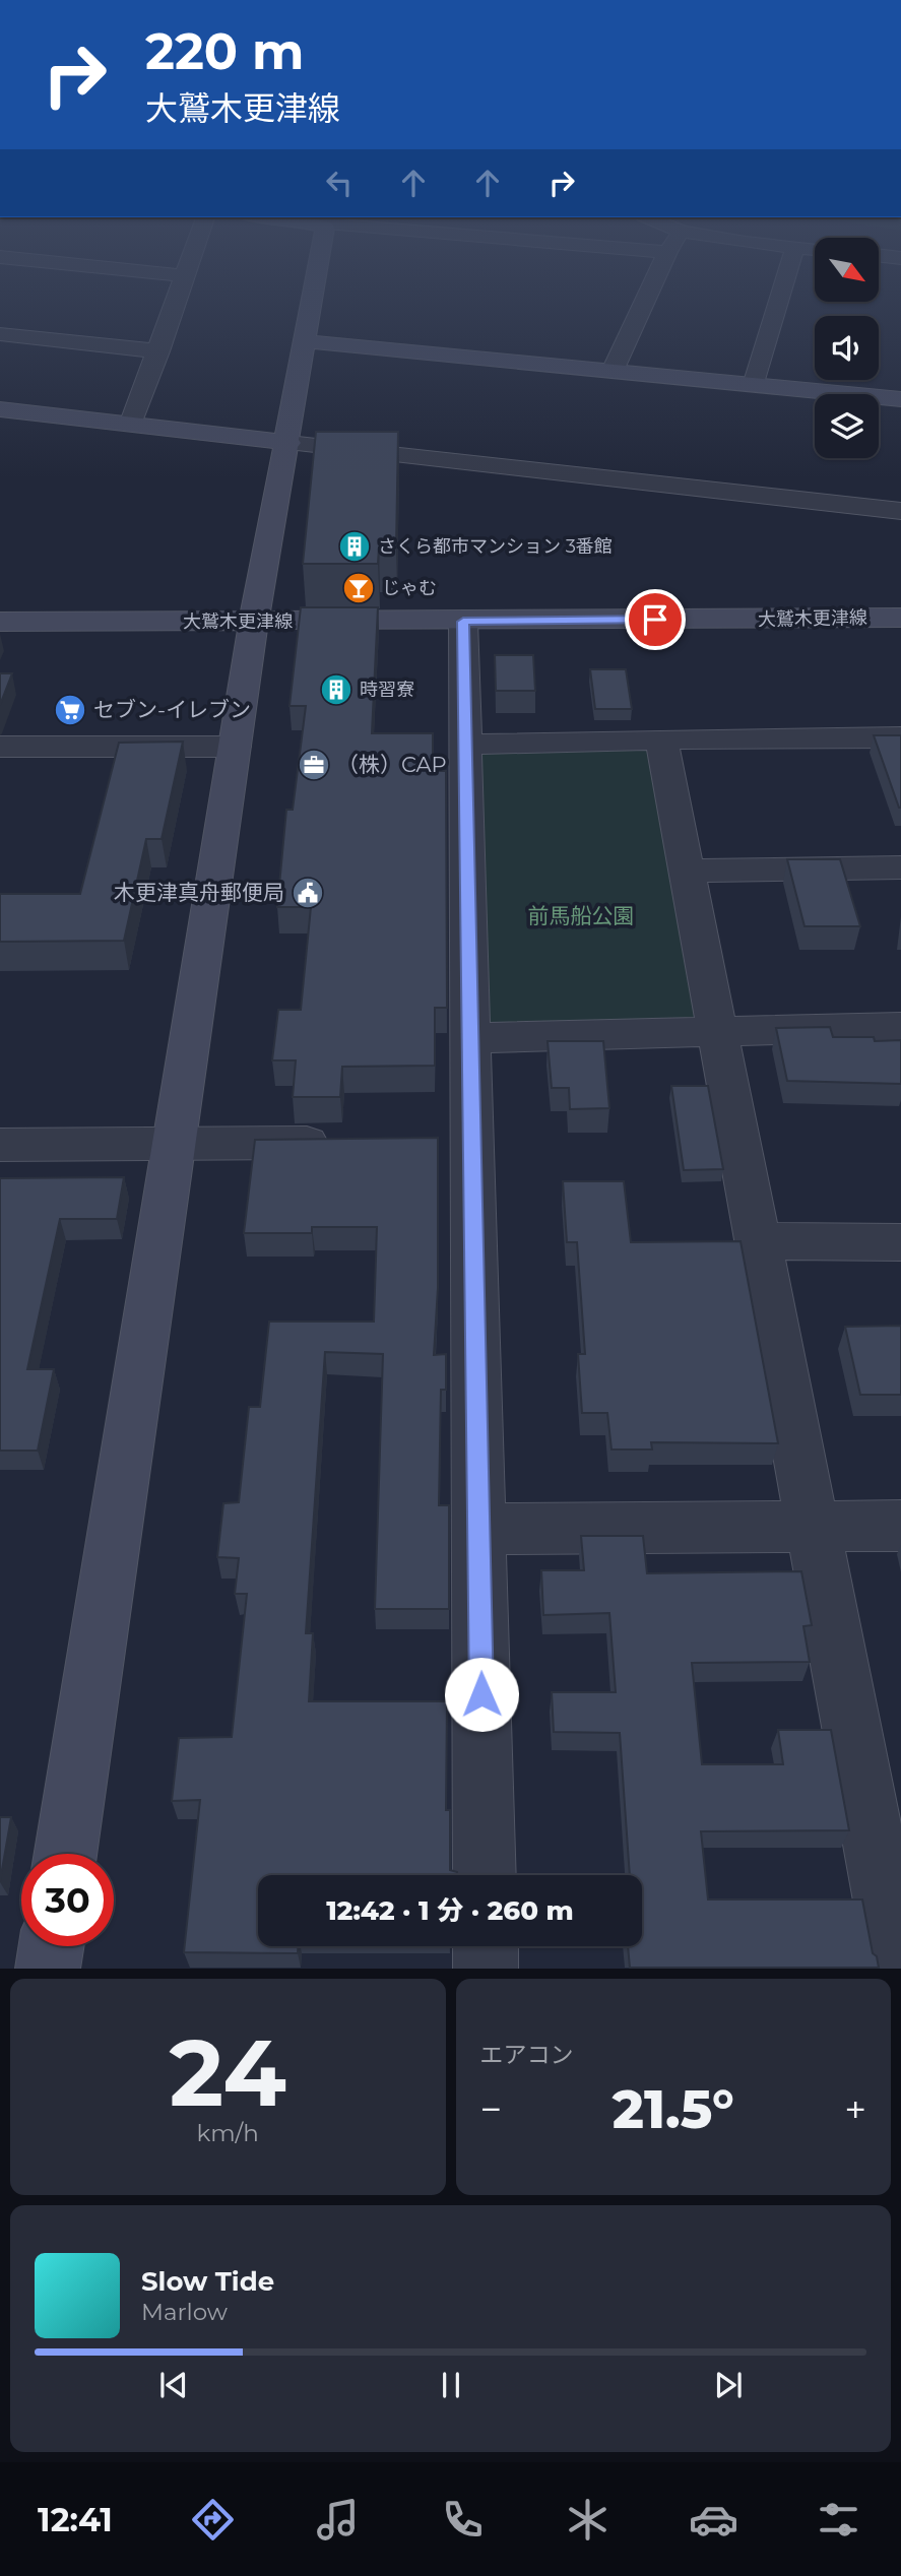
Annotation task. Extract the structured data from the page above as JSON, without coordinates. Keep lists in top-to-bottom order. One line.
{"streets":{"street":["大鷲木更津線"]},"parks":["前馬船公園"],"places":{"building":["さくら都市マンション 3番館","時習寮"],"bar":["じゃむ"],"supermarket":["セブン-イレブン"],"office":["（株）CAP"],"public building":["木更津真舟郵便局"]},"north":"bottom right","page":{"turn":["220 m","大鷲木更津線"],"limit":"30","trip":"12:42 · 1 分 · 260 m","tile":[["24","km/h"],"エアコン"],"heat":["−","21.5°","+"],"song":["Slow Tide","Marlow"],"tabs":"12:41"}}
